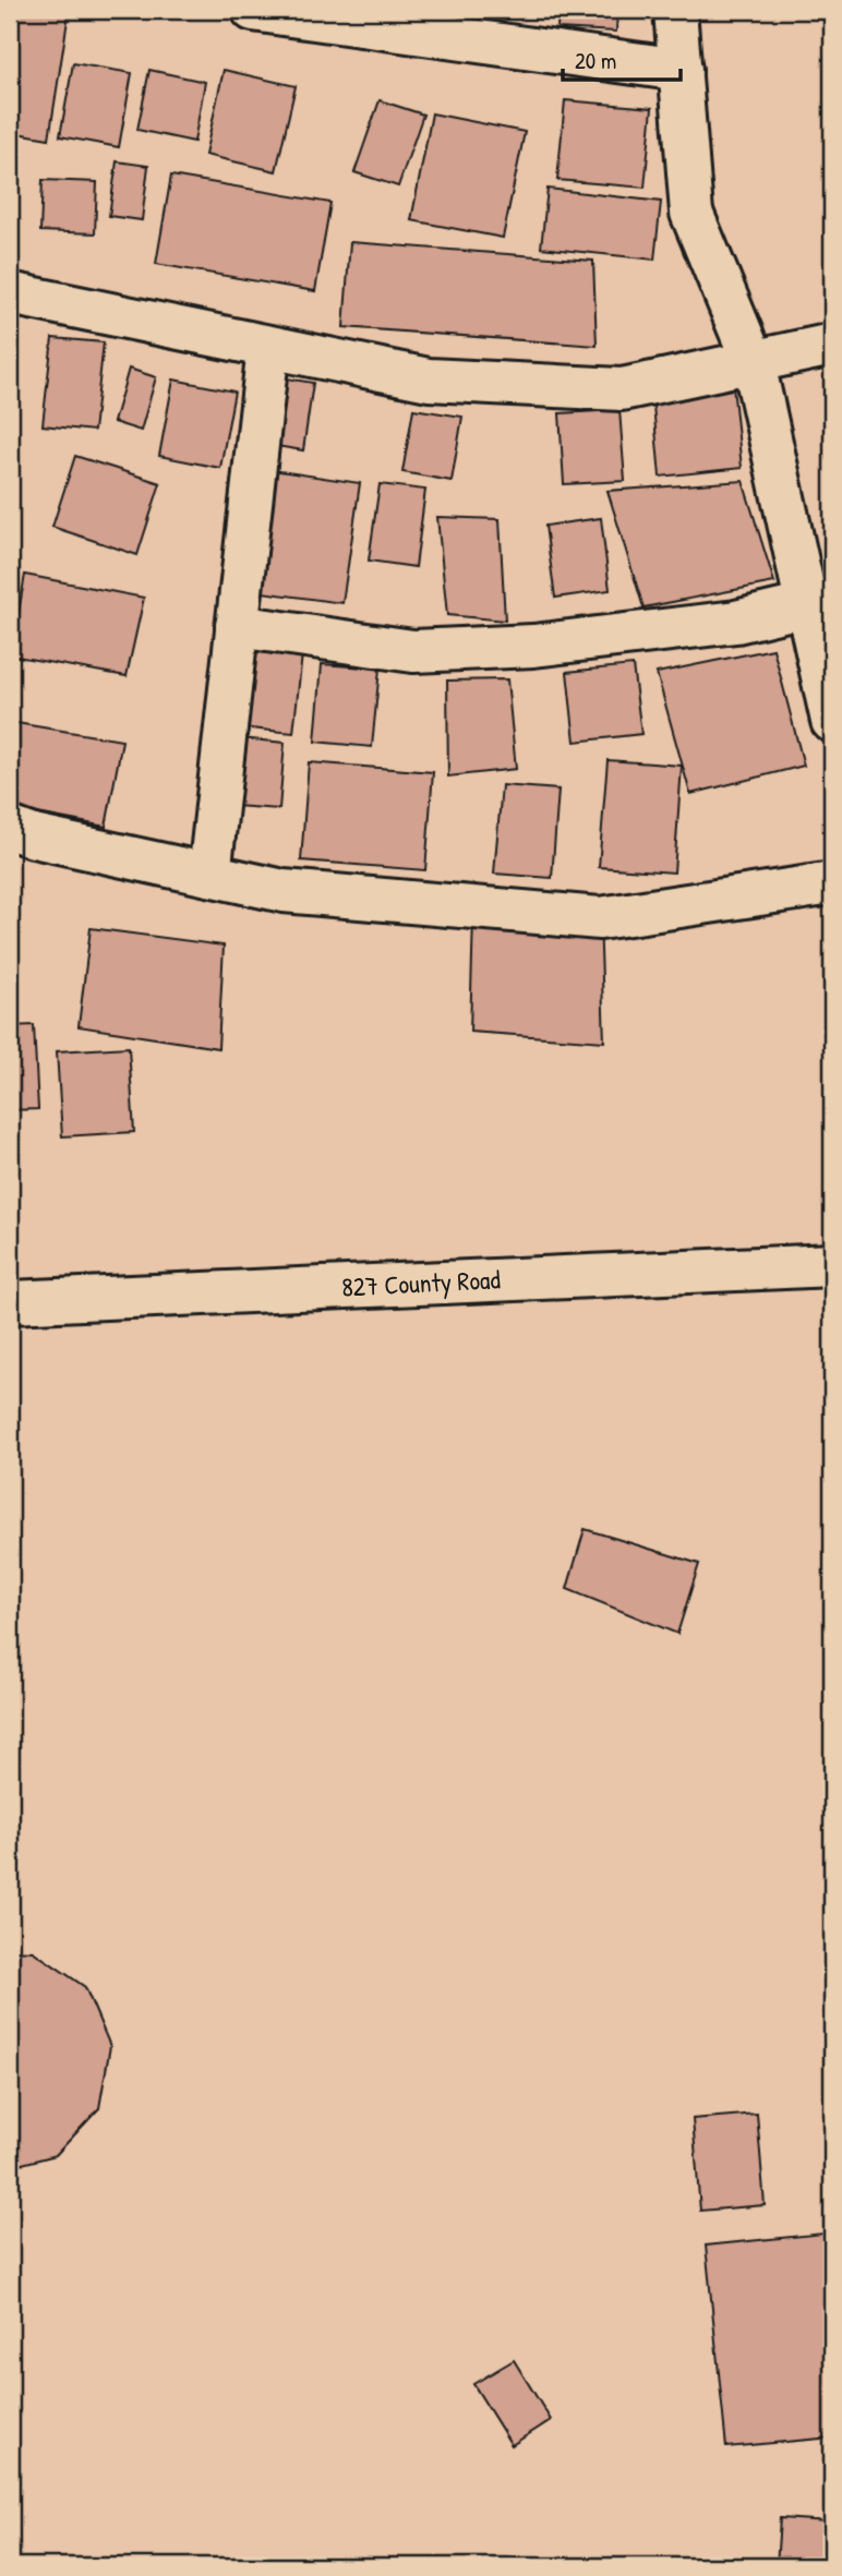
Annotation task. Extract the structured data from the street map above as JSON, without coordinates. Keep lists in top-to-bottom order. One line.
{"streets":{"street":["827 County Road"]},"scale_bar":"20 m"}
